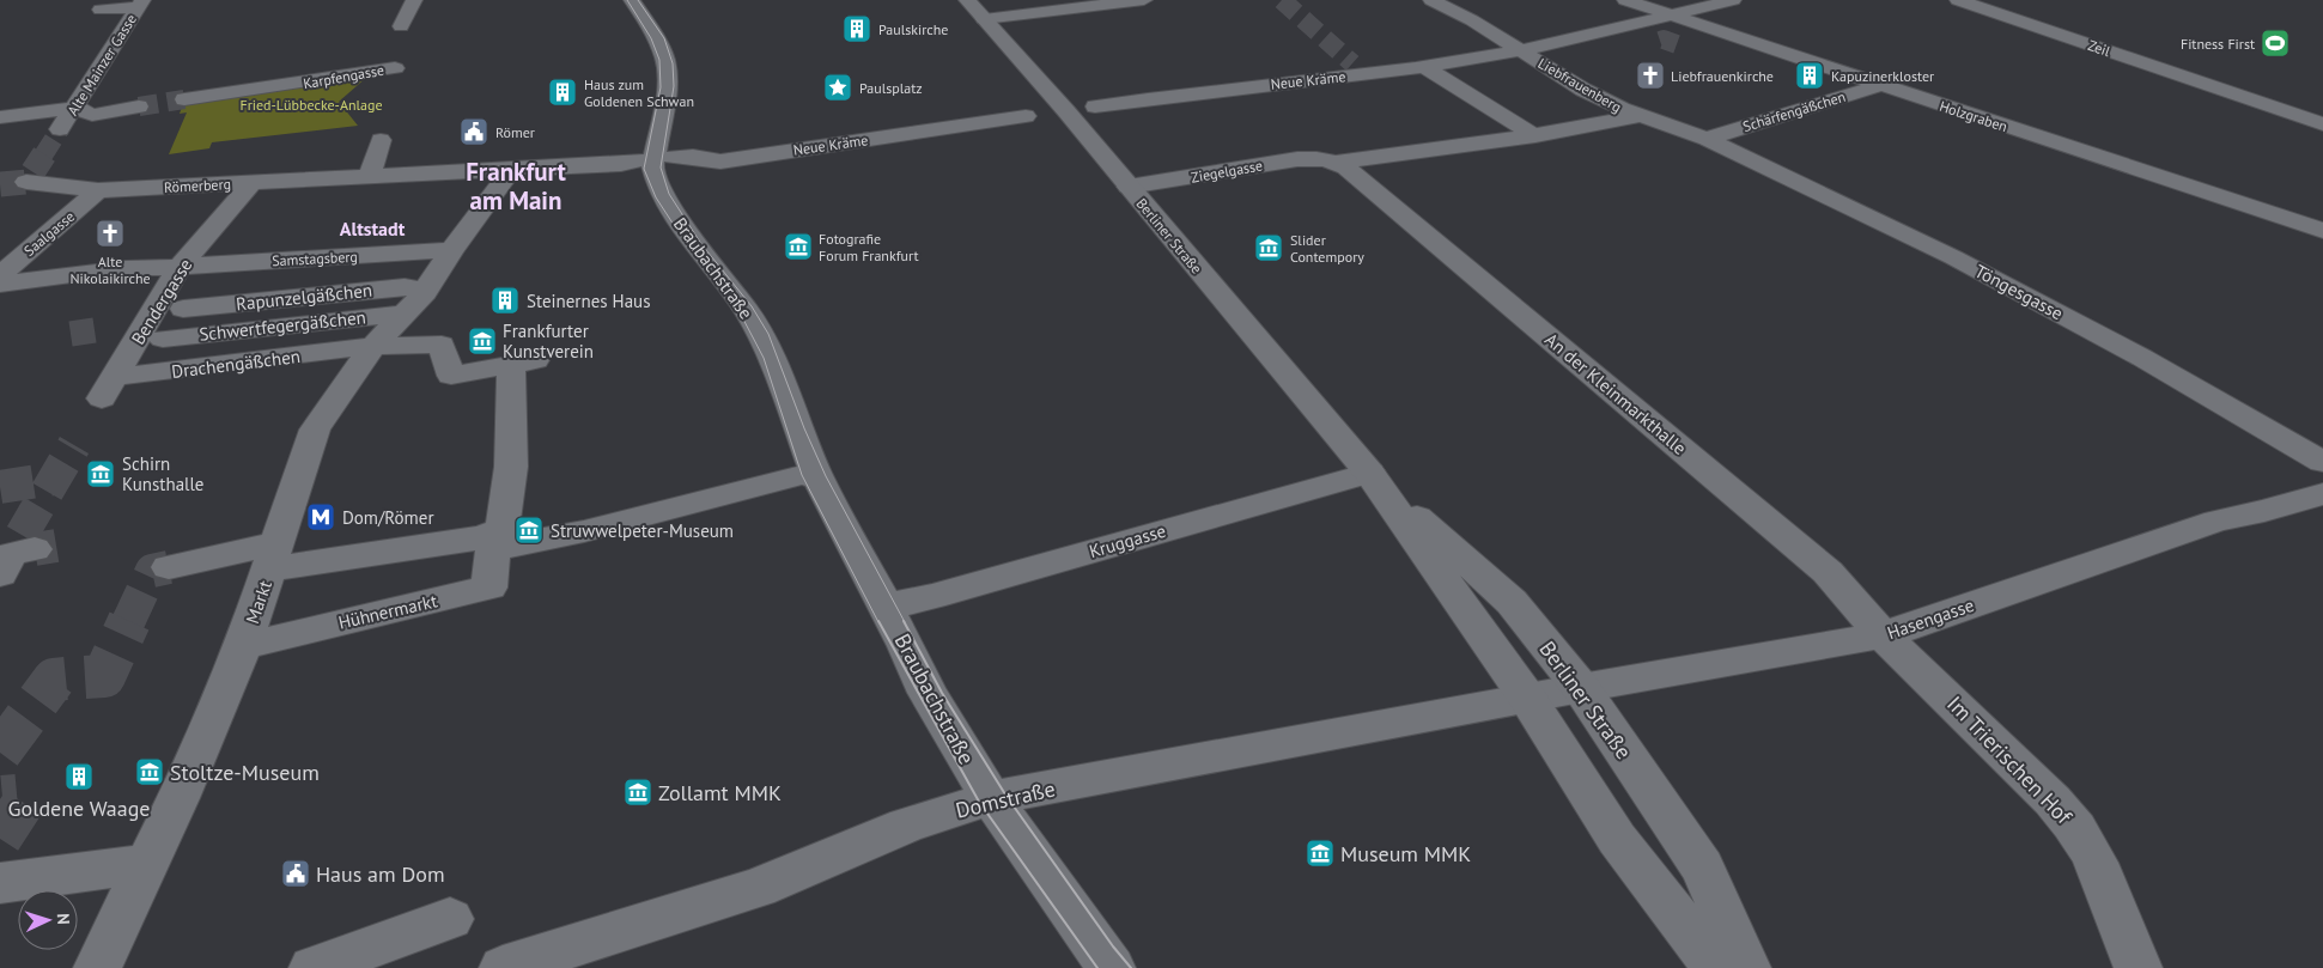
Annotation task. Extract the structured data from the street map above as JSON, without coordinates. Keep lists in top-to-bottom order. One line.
{"streets":{"street":["Zeil","Alte Mainzer Gasse","Karpfengasse","Neue Kräme","Liebfrauenberg","Schärfengäßchen","Holzgraben","Ziegelgasse","Römerberg","Saalgasse","Berliner Straße","Samstagsberg","Braubachstraße","Töngesgasse","Rapunzelgäßchen","Bendergasse","Schwertfegergäßchen","Drachengäßchen","An der Kleinmarkthalle","Kruggasse","Markt","Hühnermarkt","Hasengasse","Im Trierischen Hof","Domstraße"]},"crossings":[["Neue Kräme","Liebfrauenberg"],["Neue Kräme","Holzgraben"],["Neue Kräme","Römerberg"],["Neue Kräme","Braubachstraße"],["Liebfrauenberg","Schärfengäßchen"],["Liebfrauenberg","Töngesgasse"],["Schärfengäßchen","Holzgraben"],["Schärfengäßchen","Töngesgasse"],["Ziegelgasse","Berliner Straße"],["Ziegelgasse","An der Kleinmarkthalle"],["Römerberg","Saalgasse"],["Römerberg","Braubachstraße"],["Römerberg","Bendergasse"],["Römerberg","Markt"],["Berliner Straße","Kruggasse"],["Berliner Straße","Hasengasse"],["Berliner Straße","Domstraße"],["Samstagsberg","Bendergasse"],["Samstagsberg","Markt"],["Braubachstraße","Kruggasse"],["Braubachstraße","Domstraße"],["Rapunzelgäßchen","Markt"],["Bendergasse","Drachengäßchen"],["Schwertfegergäßchen","Markt"],["Drachengäßchen","Markt"],["An der Kleinmarkthalle","Hasengasse"],["An der Kleinmarkthalle","Im Trierischen Hof"],["Markt","Hühnermarkt"],["Hasengasse","Im Trierischen Hof"],["Hasengasse","Domstraße"]],"districts":["Frankfurt am Main","Altstadt"],"parks":["Fried-Lübbecke-Anlage"],"places":{"building":["Paulskirche","Kapuzinerkloster","Haus zum Goldenen Schwan","Steinernes Haus","Goldene Waage"],"sports":["Fitness First"],"church":["Liebfrauenkirche","Alte Nikolaikirche"],"place":["Paulsplatz"],"public building":["Römer","Haus am Dom"],"museum":["Fotografie Forum Frankfurt","Slider Contempory","Frankfurter Kunstverein","Schirn Kunsthalle","Struwwelpeter-Museum","Stoltze-Museum","Zollamt MMK","Museum MMK"],"metro station":["Dom/Römer"]},"north":"right"}
